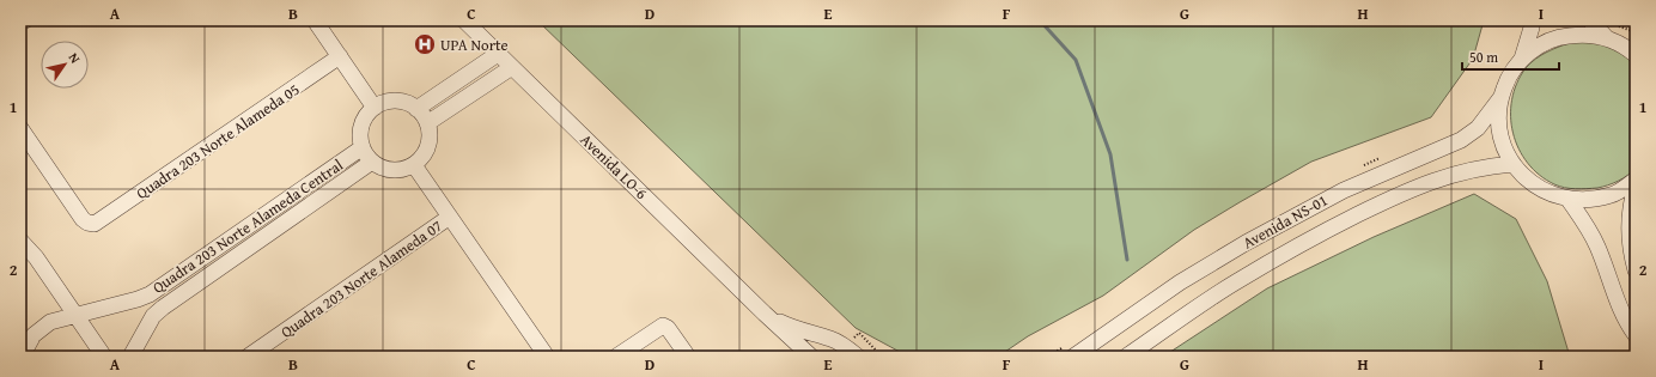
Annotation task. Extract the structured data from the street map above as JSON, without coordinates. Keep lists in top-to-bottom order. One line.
{"streets":{"street":["Quadra 203 Norte Alameda 05","Avenida LO-6","Avenida NS-01","Quadra 203 Norte Alameda Central","Quadra 203 Norte Alameda 07"]},"places":{"hospital":["UPA Norte"]},"scale_bar":"50 m","north":"top right","grid":{"columns":["A","B","C","D","E","F","G","H","I"],"rows":["1","2"]}}
